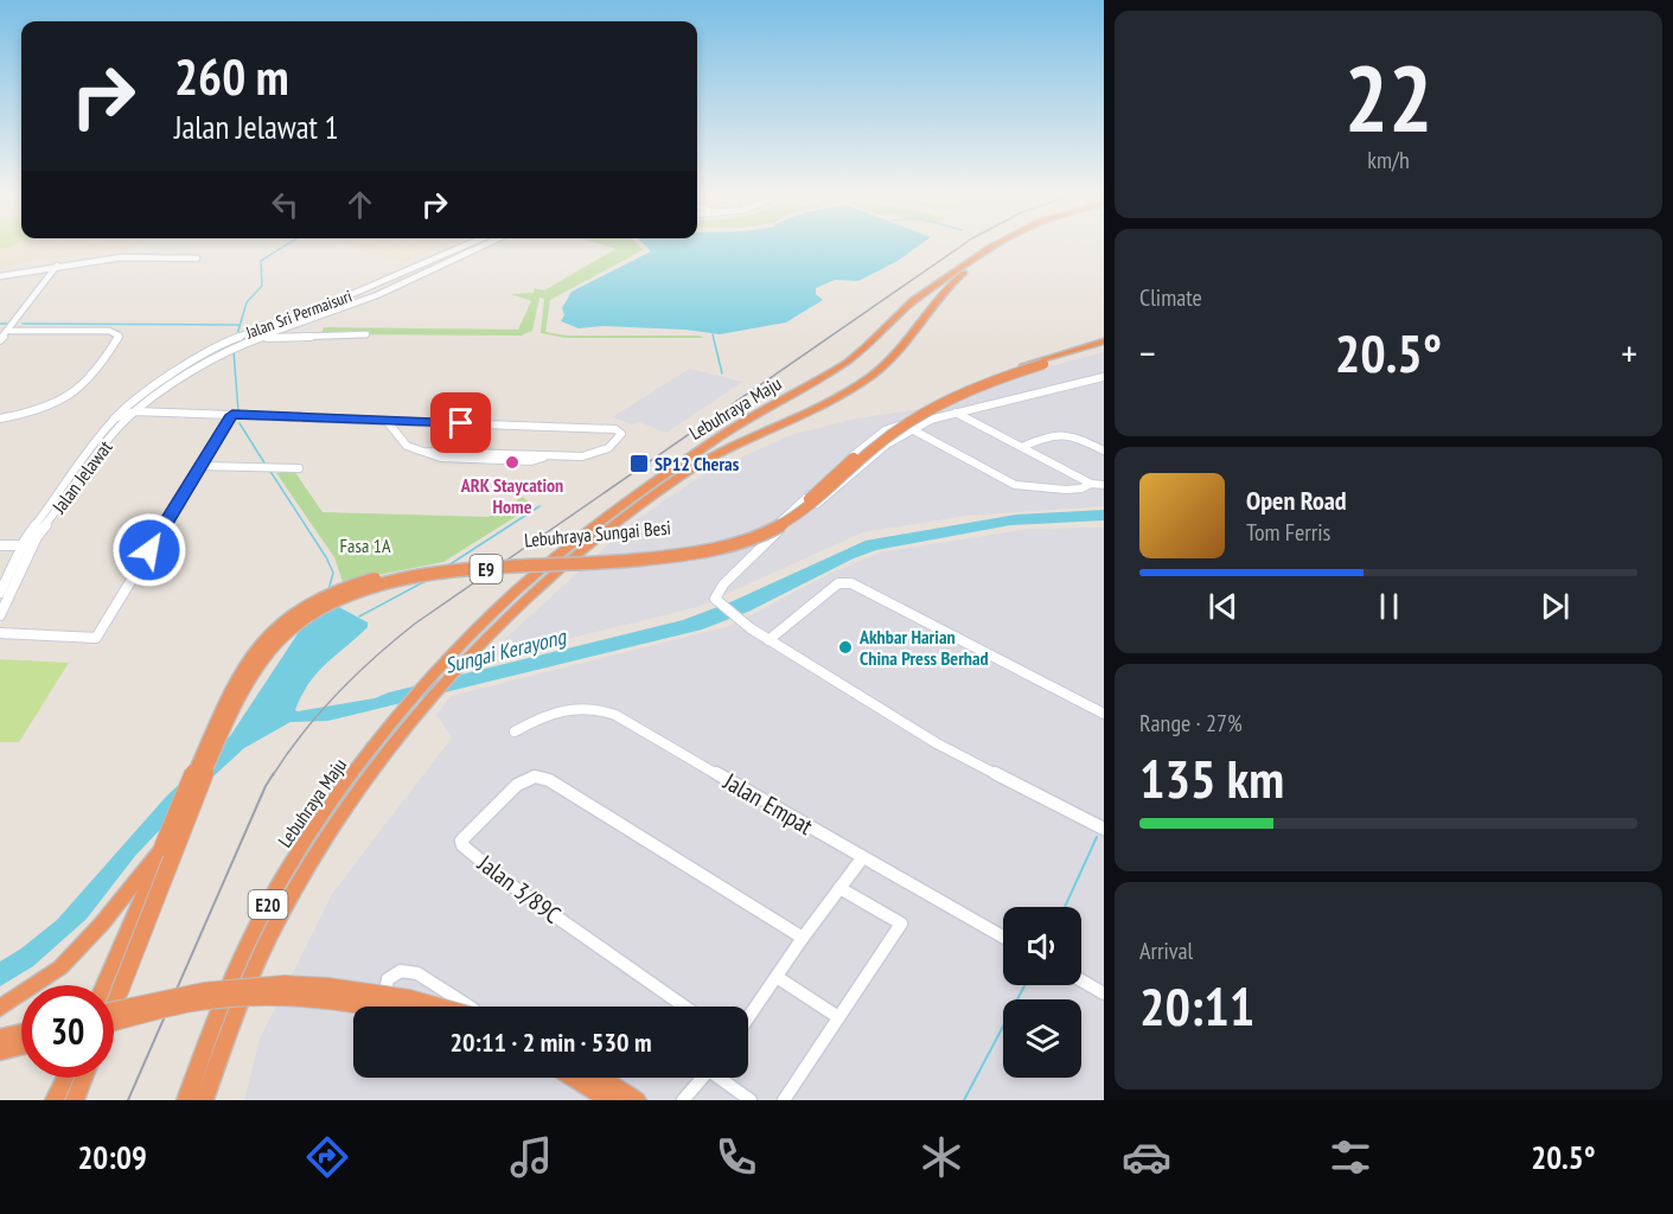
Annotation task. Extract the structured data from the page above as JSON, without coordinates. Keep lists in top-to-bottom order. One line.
{"streets":{"highway":["Lebuhraya Maju","Lebuhraya Sungai Besi","E9","E20"],"street":["Jalan Sri Permaisuri","Jalan Jelawat","Jalan Empat","Jalan 3/89C"]},"crossings":[["Jalan Sri Permaisuri","Jalan Jelawat"]],"water":["Sungai Kerayong"],"parks":["Fasa 1A"],"places":{"other":["ARK Staycation Home","Akhbar Harian China Press Berhad"],"transit":["SP12 Cheras"]},"page":{"tile":[["22","km/h"],"Climate",["Range · 27%","135 km"],["Arrival","20:11"]],"turn":["260 m","Jalan Jelawat 1"],"heat":["−","20.5°","+"],"song":["Open Road","Tom Ferris"],"limit":"30","trip":"20:11 · 2 min · 530 m","tabs":["20:09","20.5°"]}}
